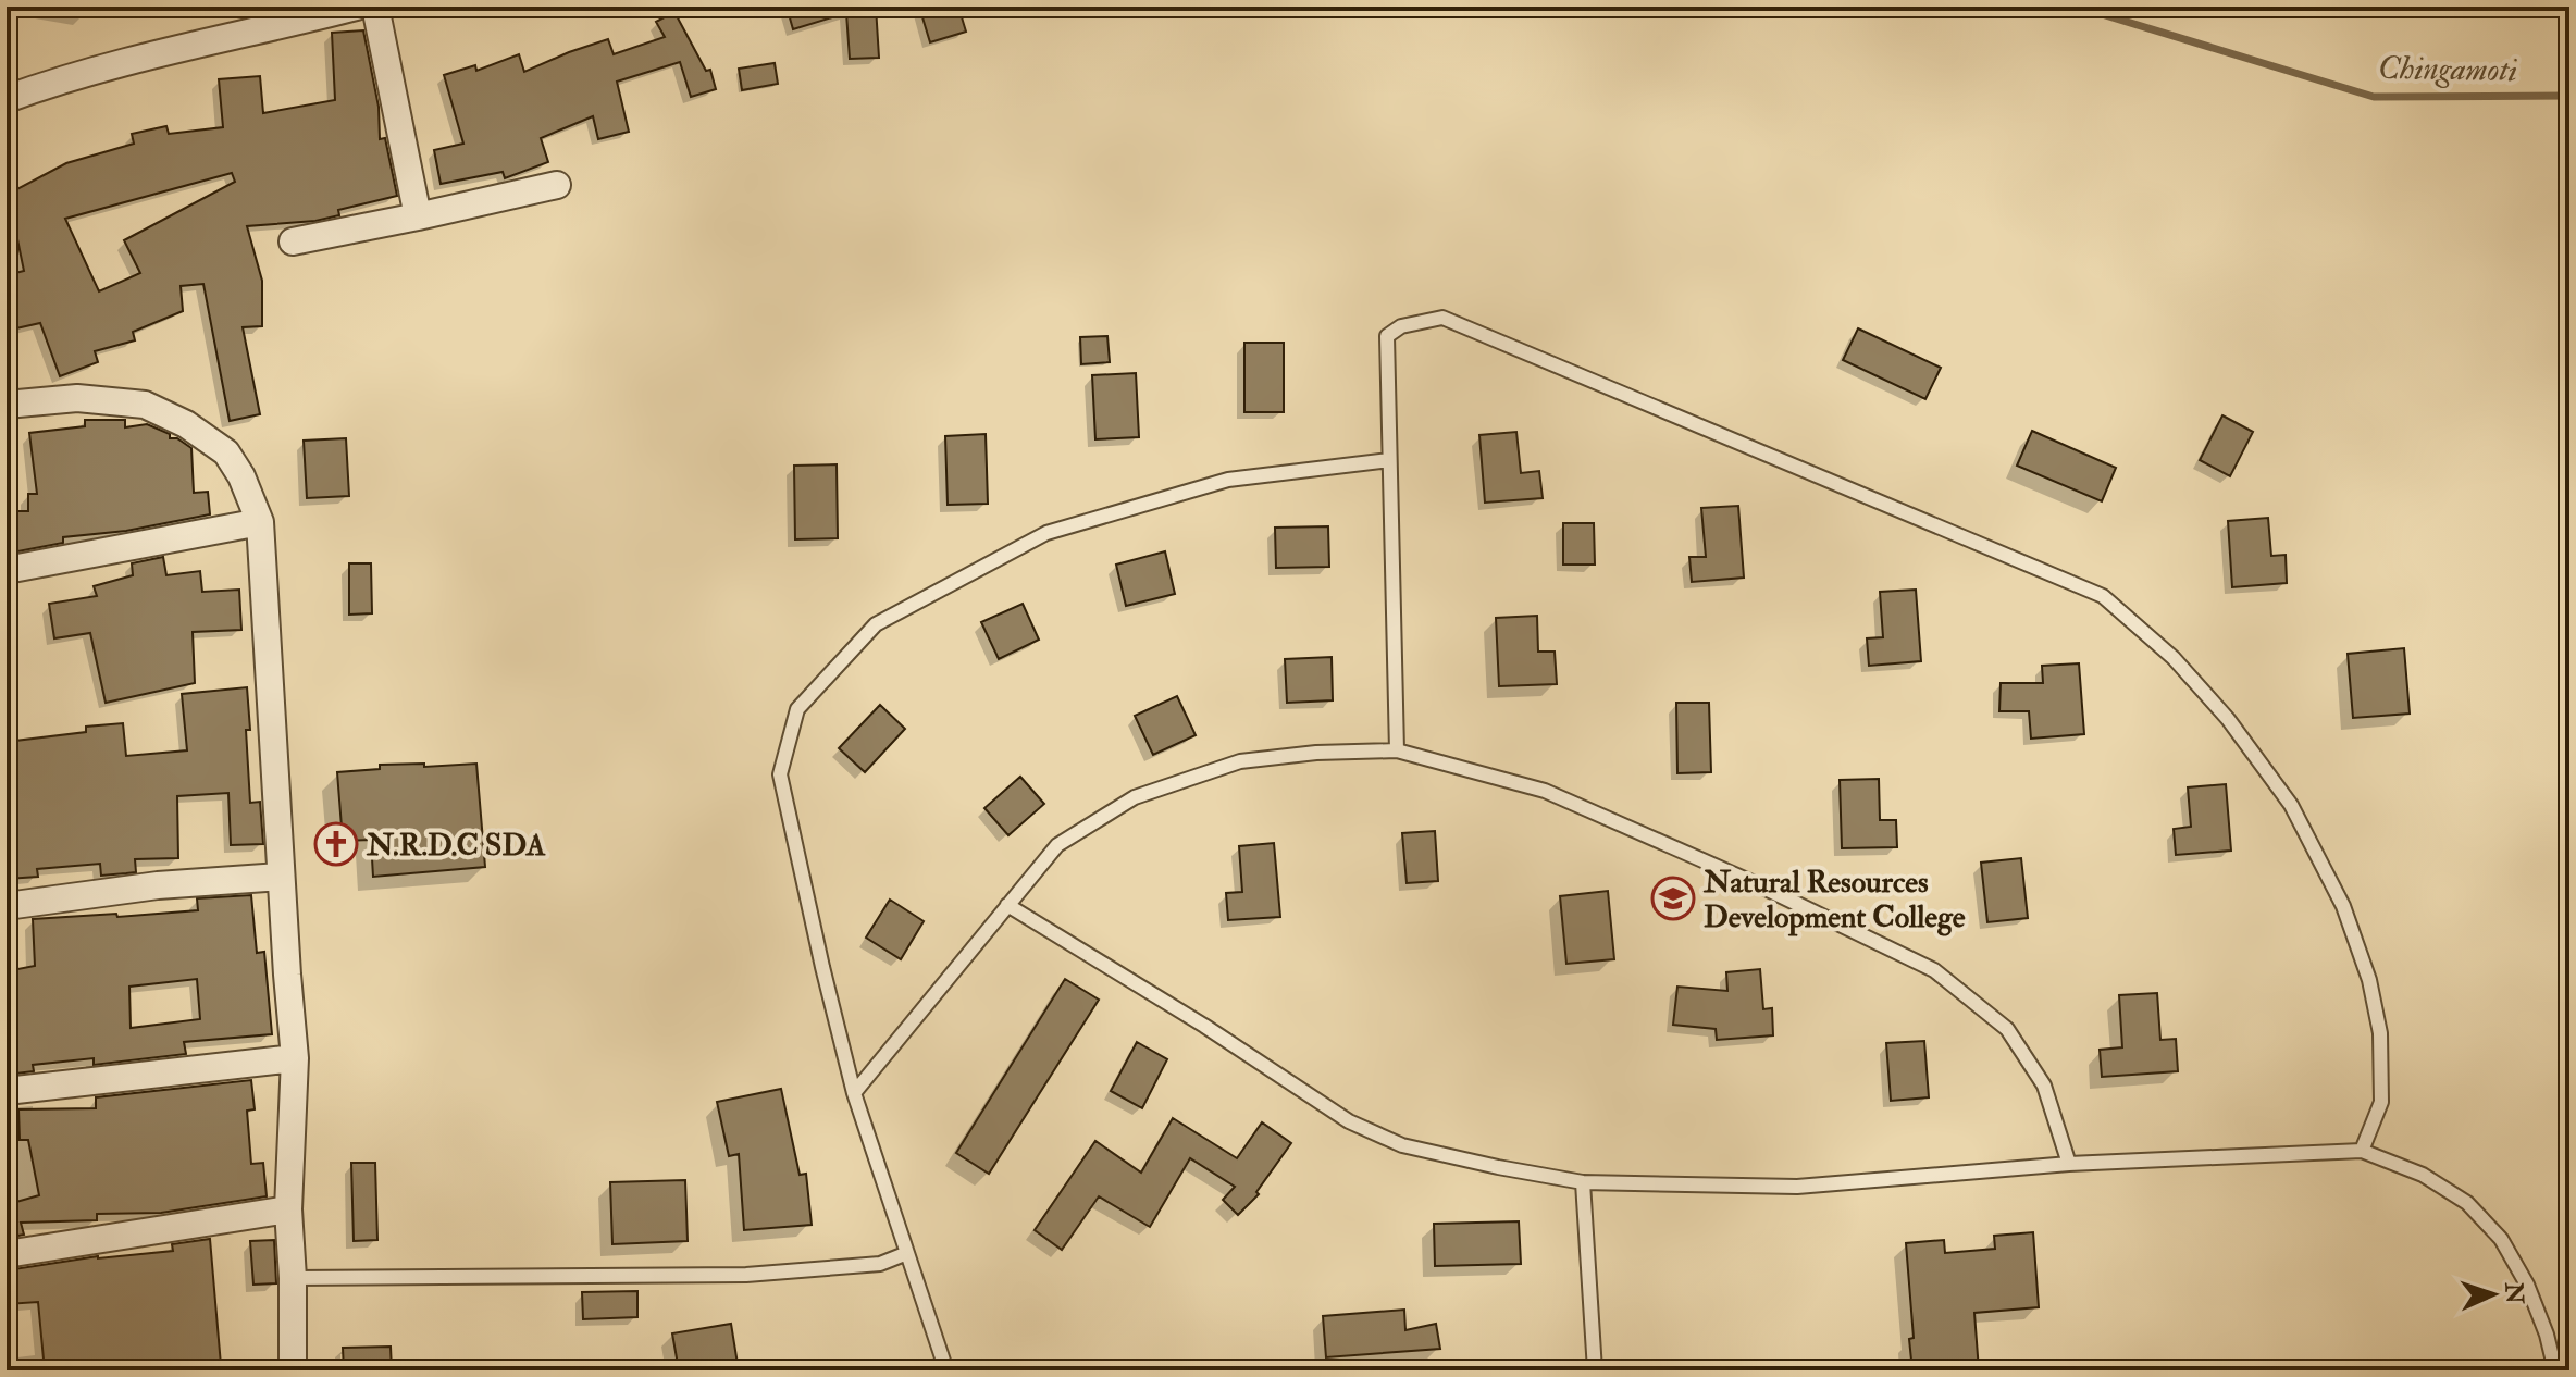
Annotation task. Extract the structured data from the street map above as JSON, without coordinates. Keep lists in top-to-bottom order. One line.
{"water":["Chingamoti"],"places":{"church":["N.R.D.C SDA"],"school or university":["Natural Resources Development College"]},"north":"right"}
